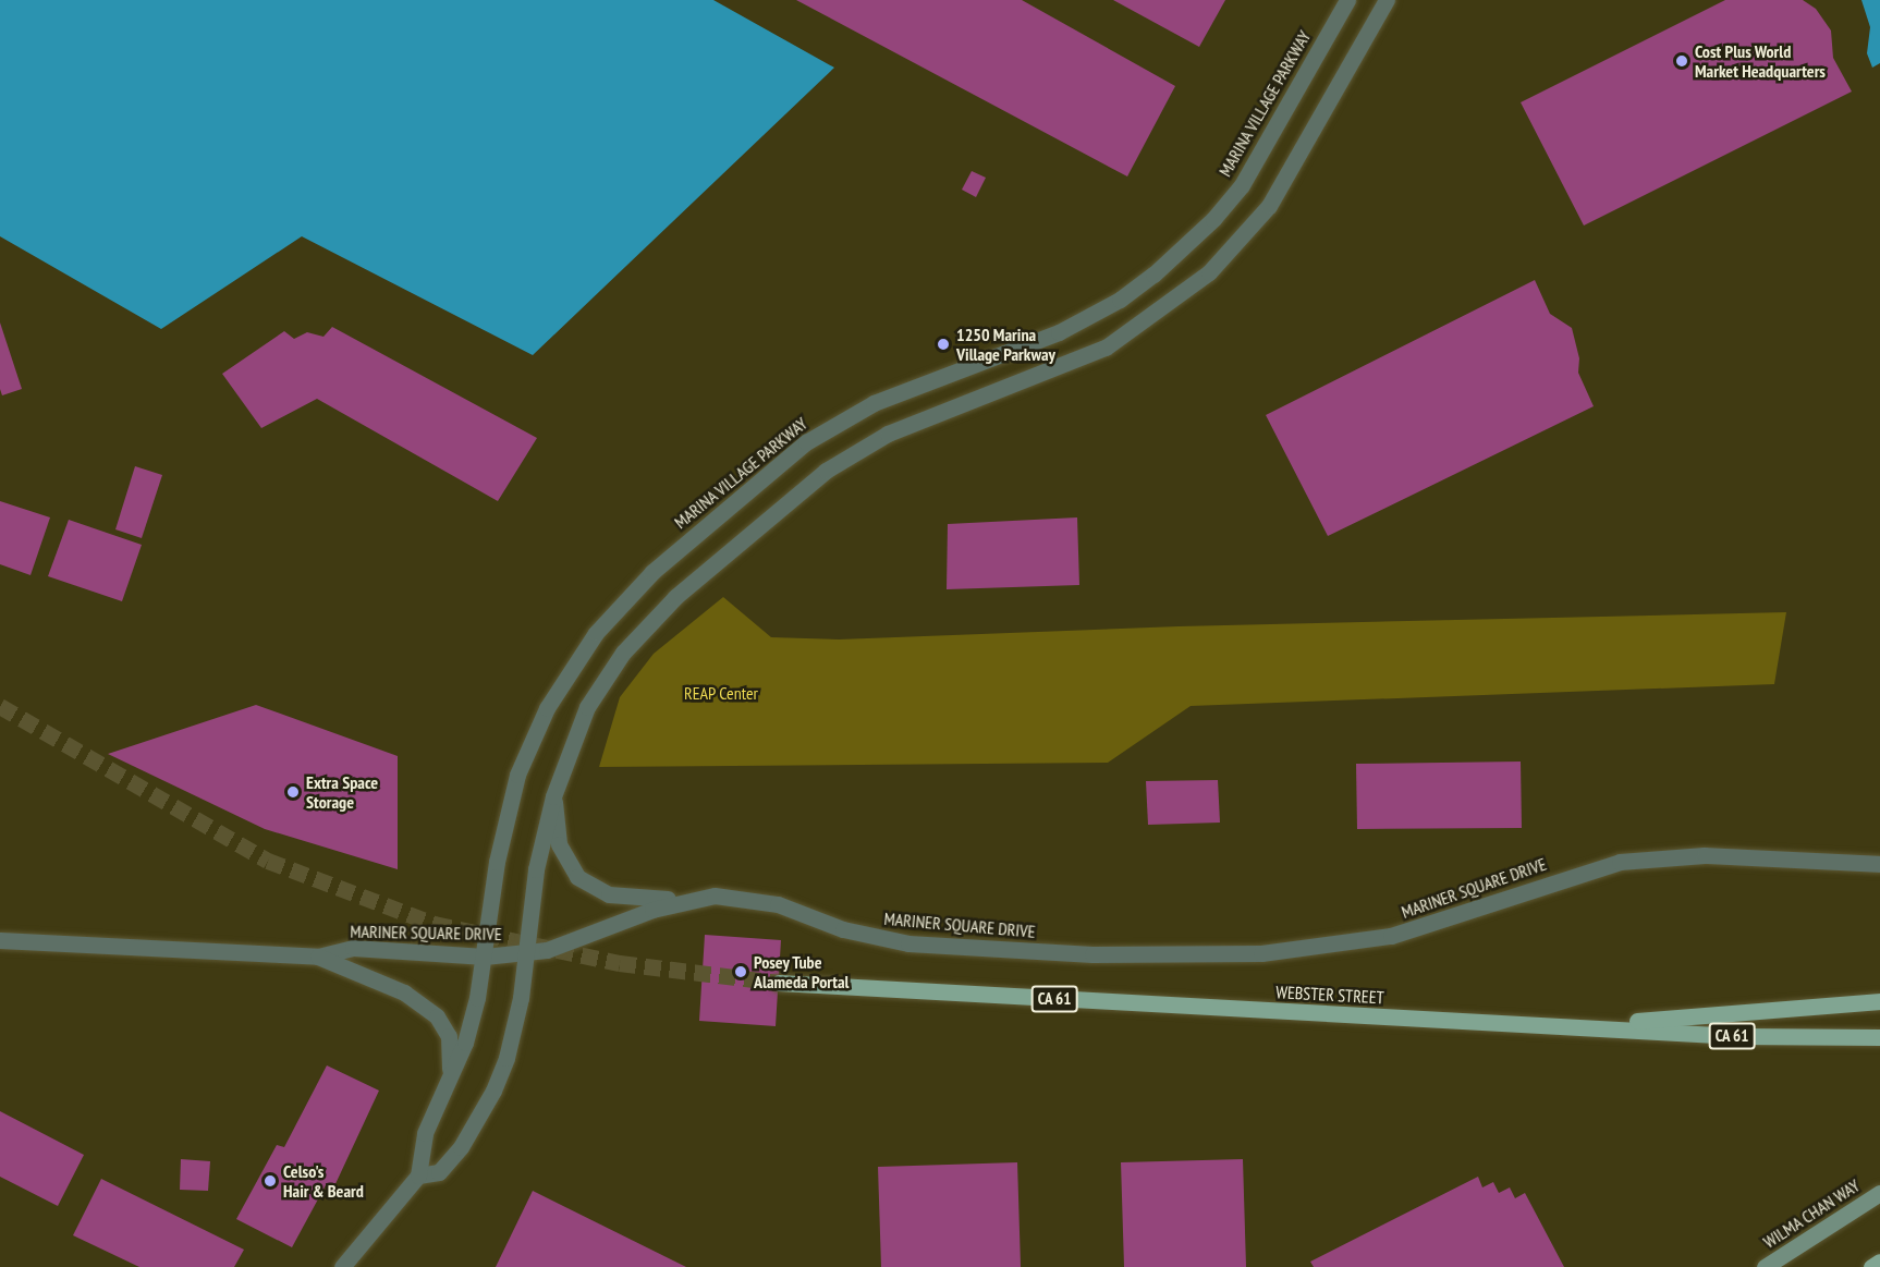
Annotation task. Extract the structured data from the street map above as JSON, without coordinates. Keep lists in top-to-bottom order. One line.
{"streets":{"main road":["WEBSTER STREET","CA 61","WILMA CHAN WAY"],"street":["MARINA VILLAGE PARKWAY","MARINER SQUARE DRIVE"]},"crossings":[["MARINA VILLAGE PARKWAY","MARINER SQUARE DRIVE"]],"parks":["REAP Center"],"places":["Cost Plus World Market Headquarters","1250 Marina Village Parkway","Extra Space Storage","Posey Tube Alameda Portal","Celso's Hair & Beard"]}
